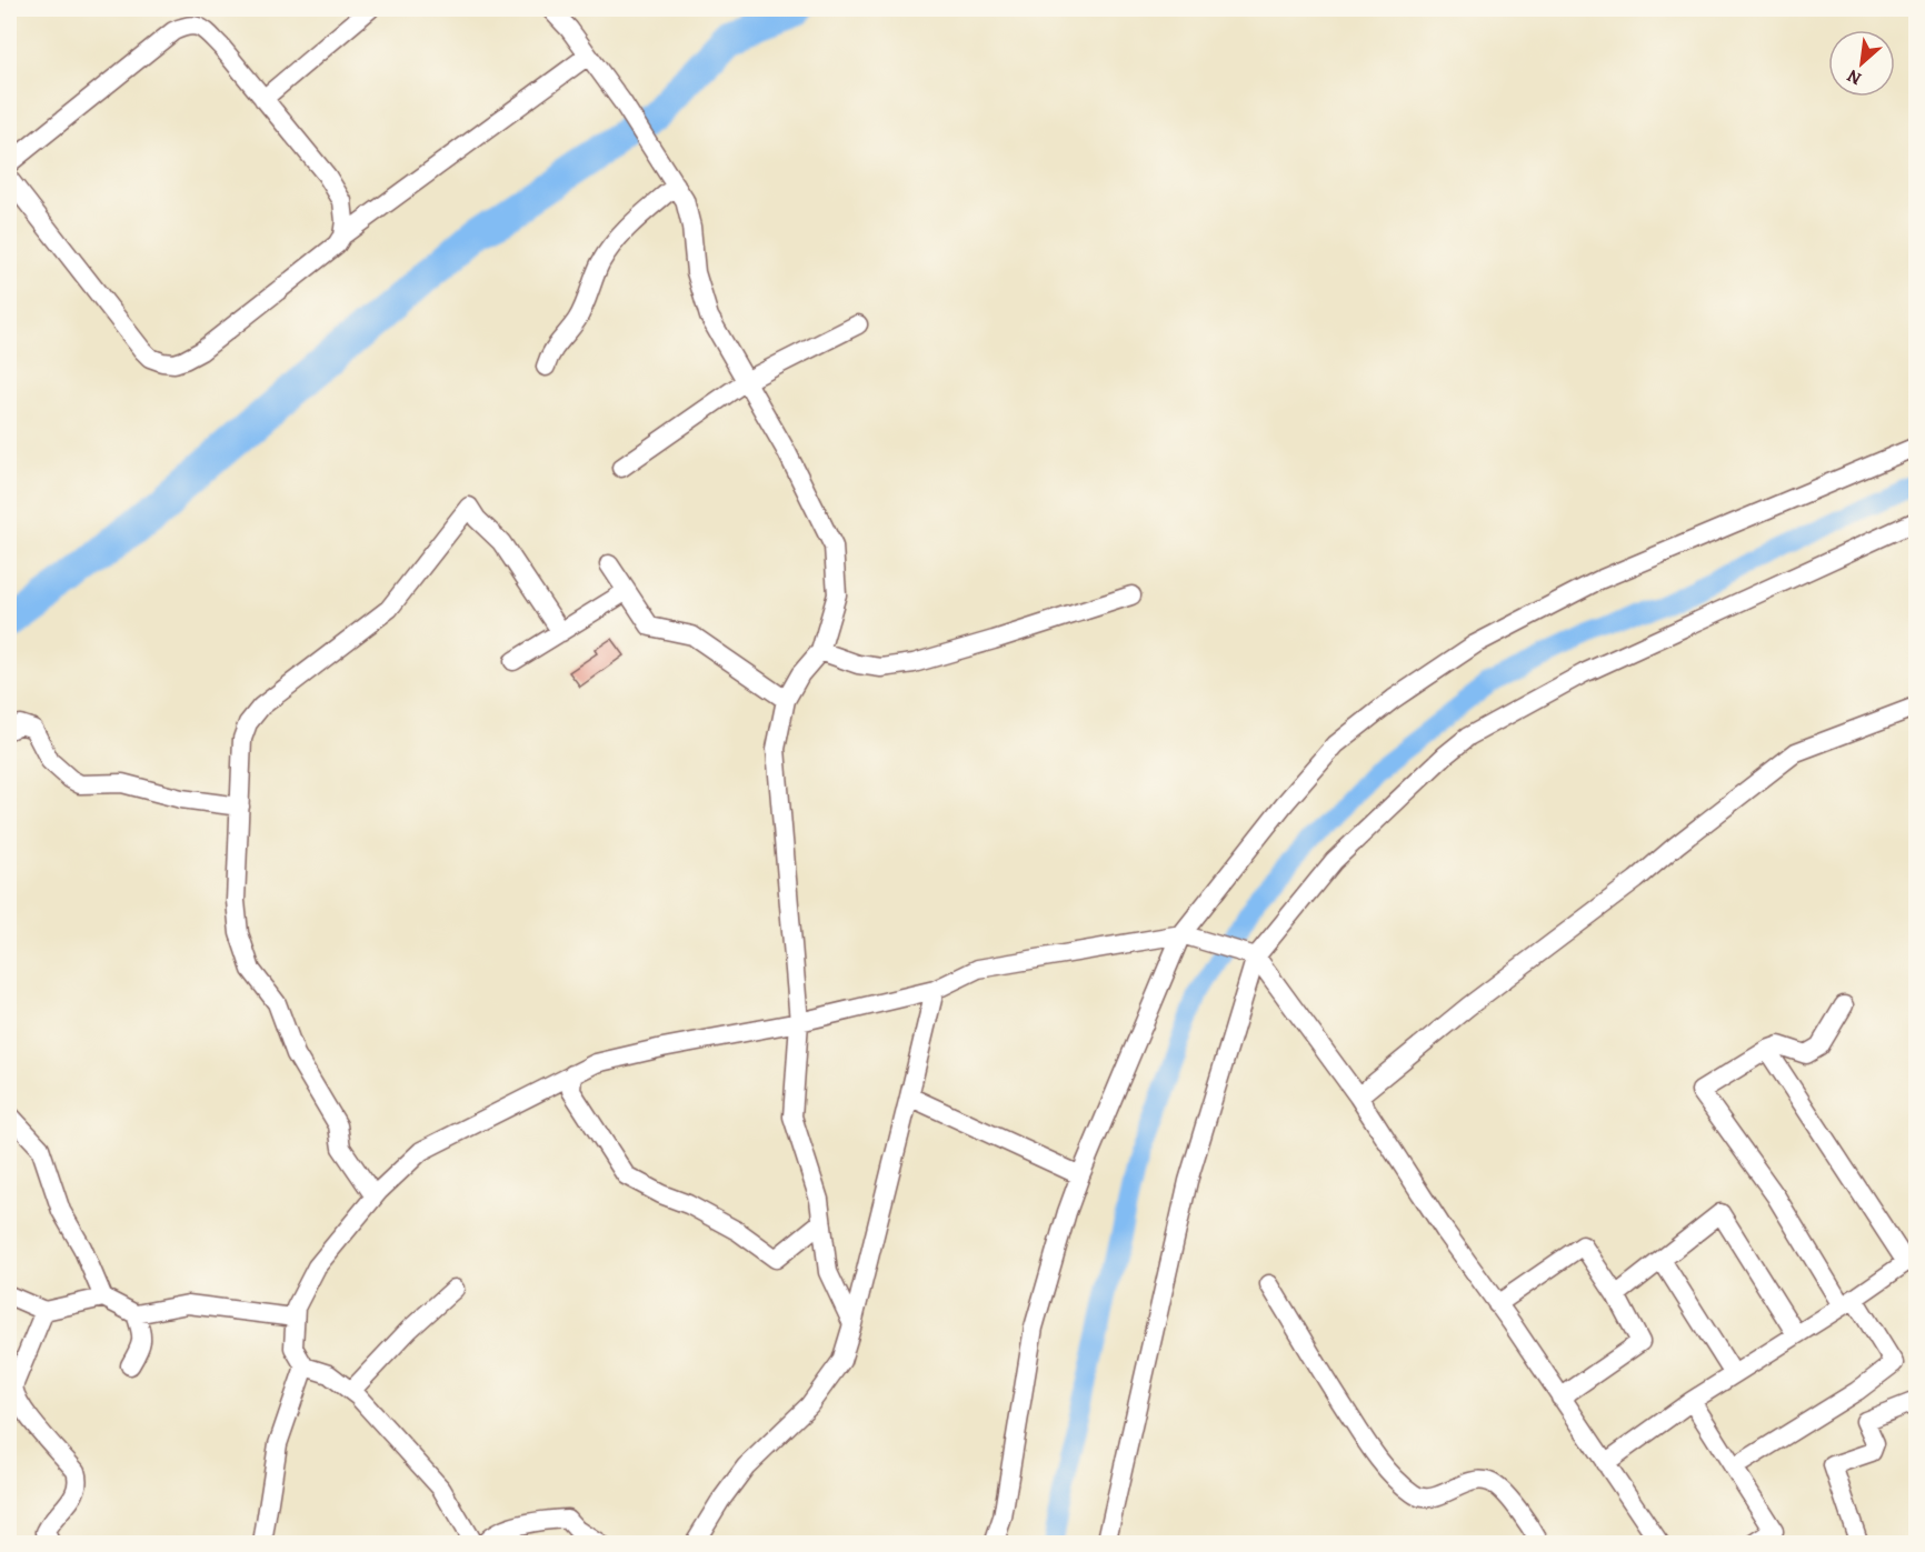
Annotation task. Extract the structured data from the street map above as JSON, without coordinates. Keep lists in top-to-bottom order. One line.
{"north":"bottom left"}
